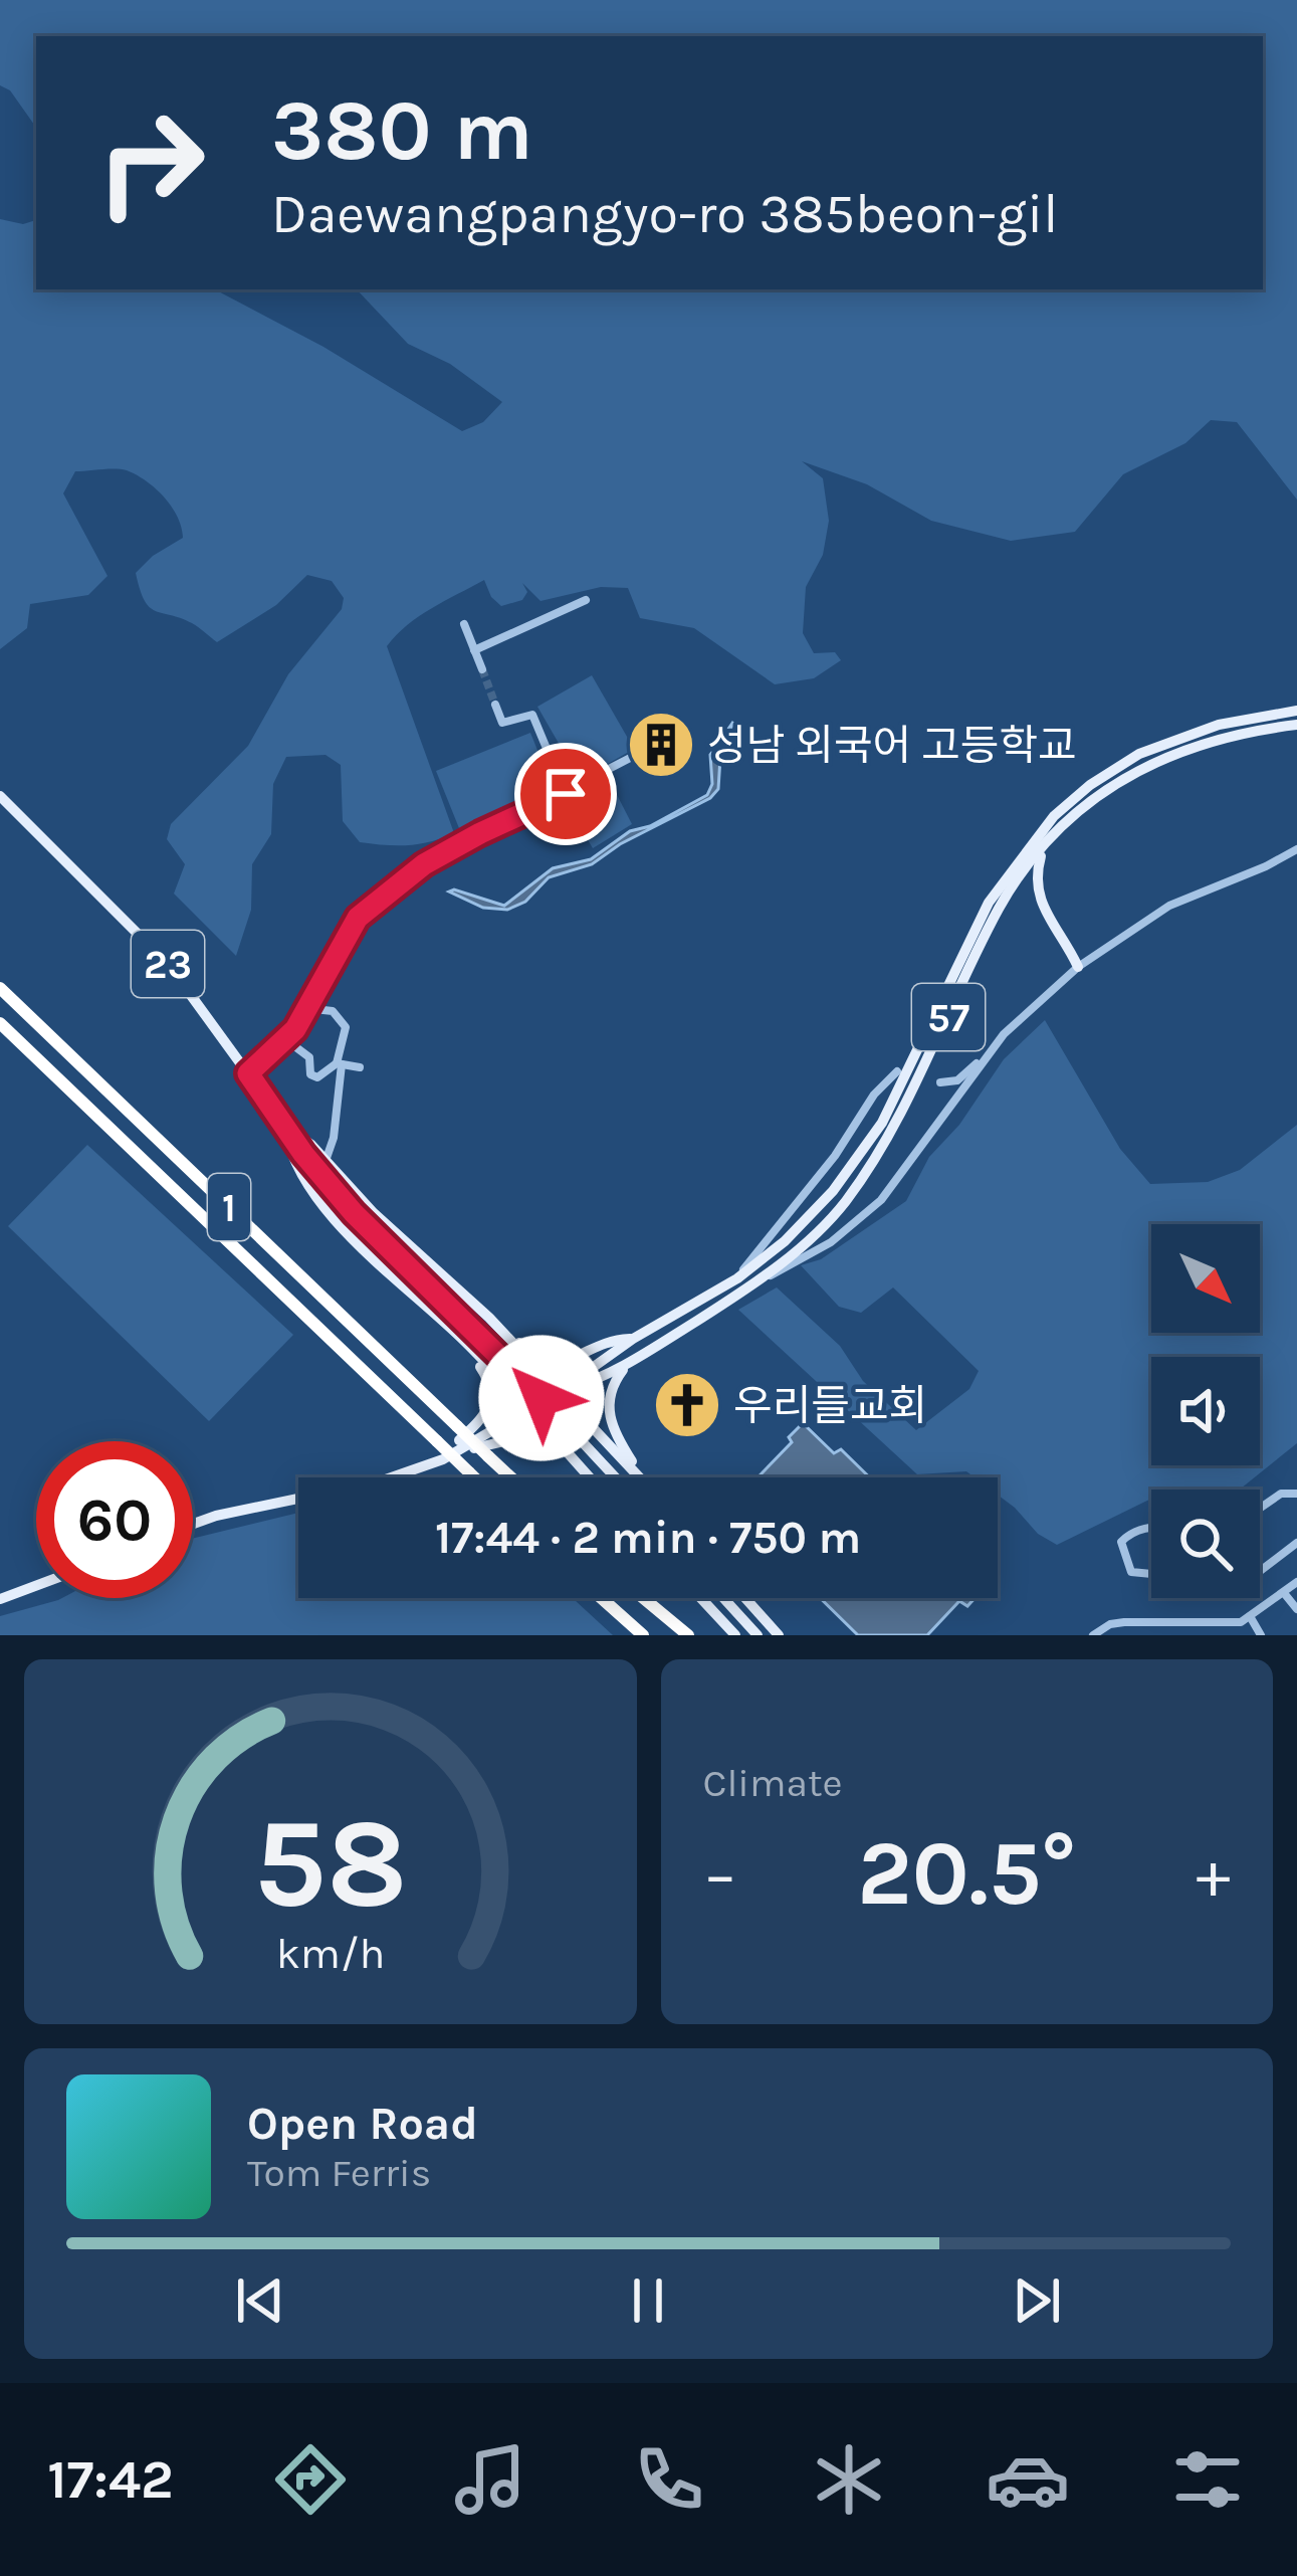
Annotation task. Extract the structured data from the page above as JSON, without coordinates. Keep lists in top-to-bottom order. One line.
{"streets":{"highway":["1"],"main road":["23","57"]},"places":{"building":["성남 외국어 고등학교"],"church":["우리들교회"]},"north":"bottom right","page":{"turn":["380 m","Daewangpangyo-ro 385beon-gil"],"limit":"60","trip":"17:44 · 2 min · 750 m","tile":"Climate","heat":["−","20.5°","+"],"song":["Open Road","Tom Ferris"],"tabs":"17:42","gauge":["58","km/h"]}}
